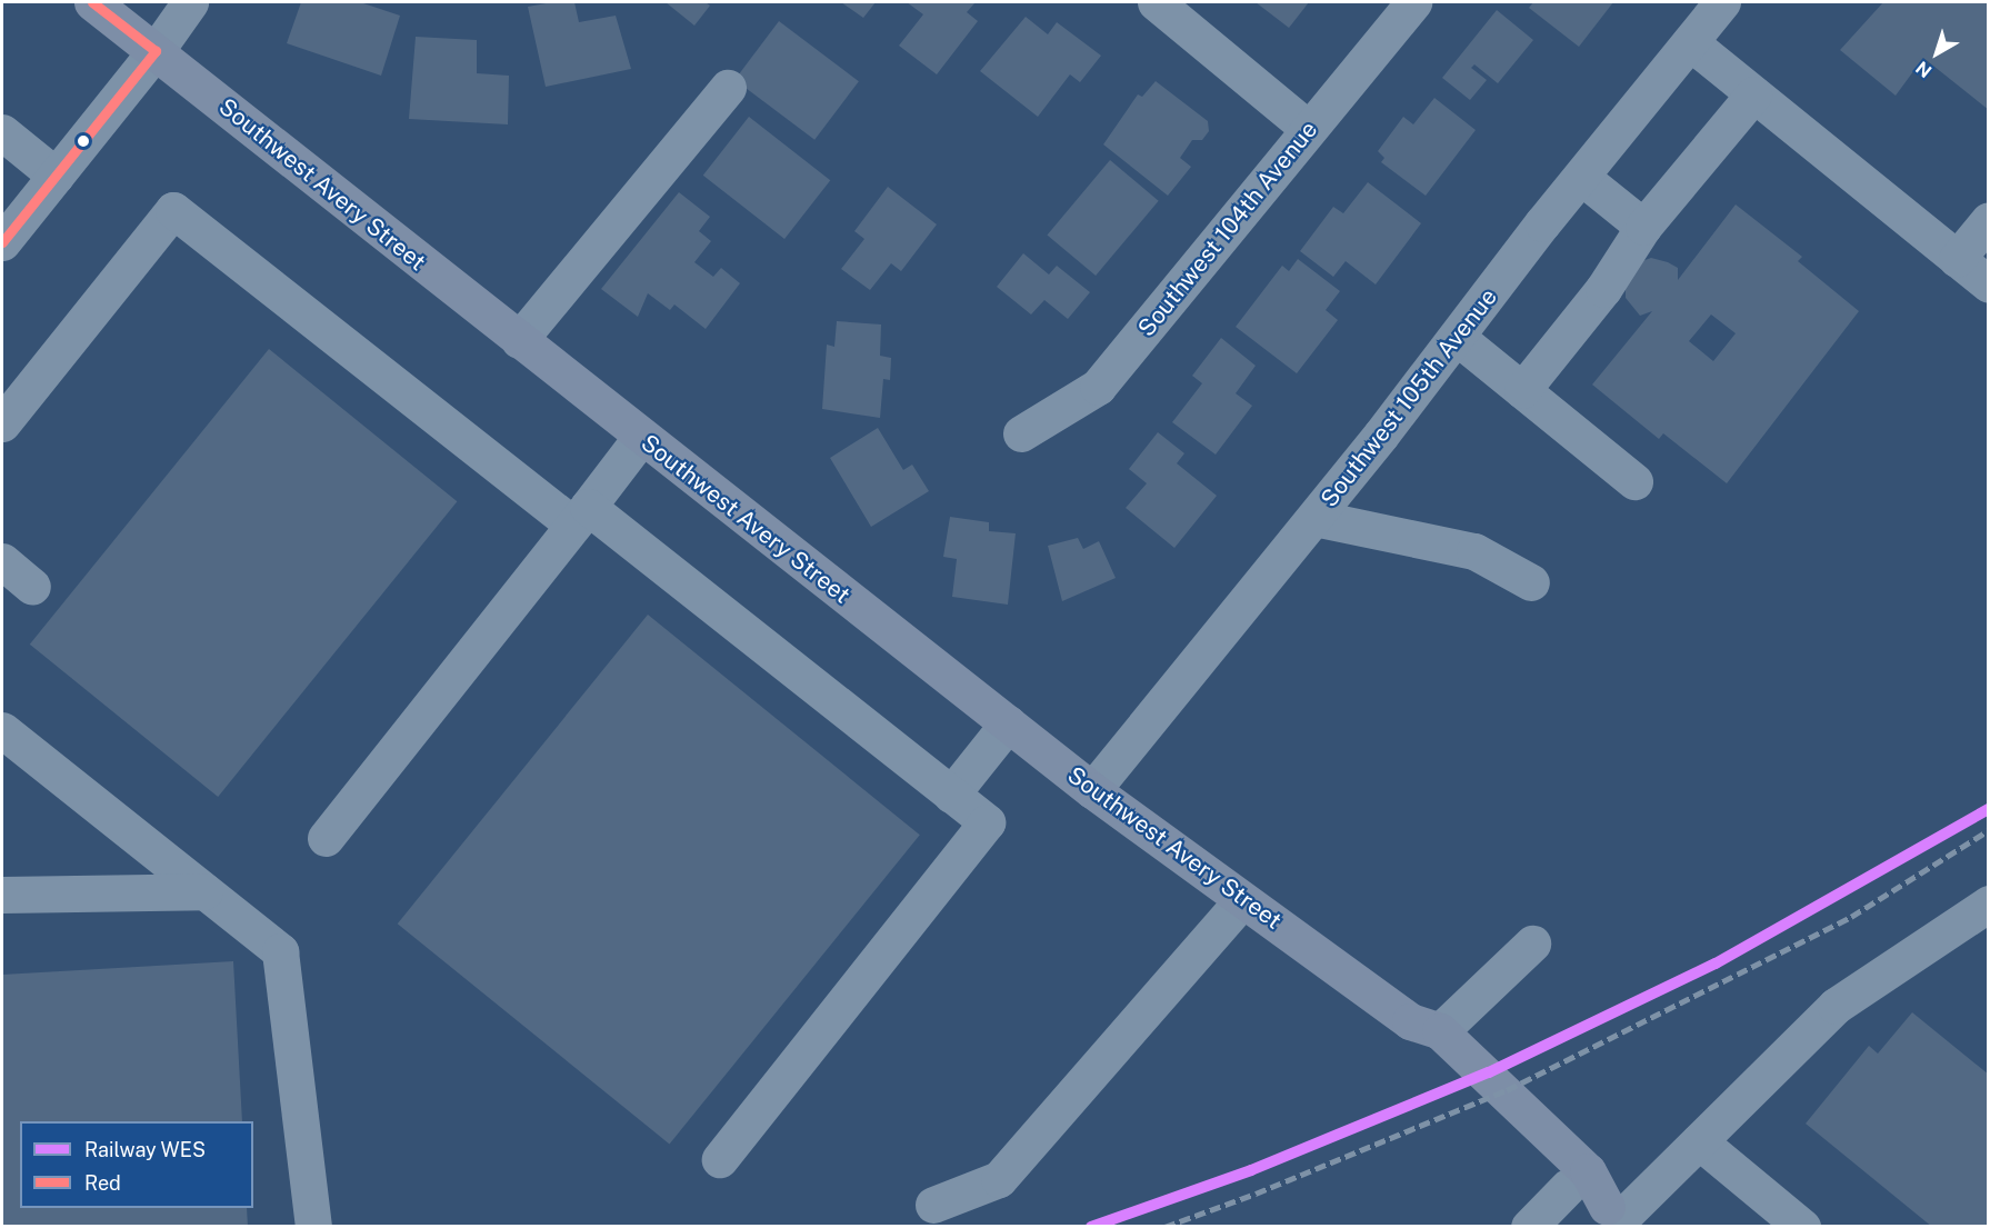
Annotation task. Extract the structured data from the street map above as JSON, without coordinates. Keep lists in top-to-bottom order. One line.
{"streets":{"main road":["Southwest Avery Street"],"street":["Southwest 104th Avenue","Southwest 105th Avenue"]},"crossings":[["Southwest Avery Street","Southwest 105th Avenue"]],"lines":["transit line Red","rail line WES"],"legend":["Railway WES","Red"],"north":"bottom left"}
